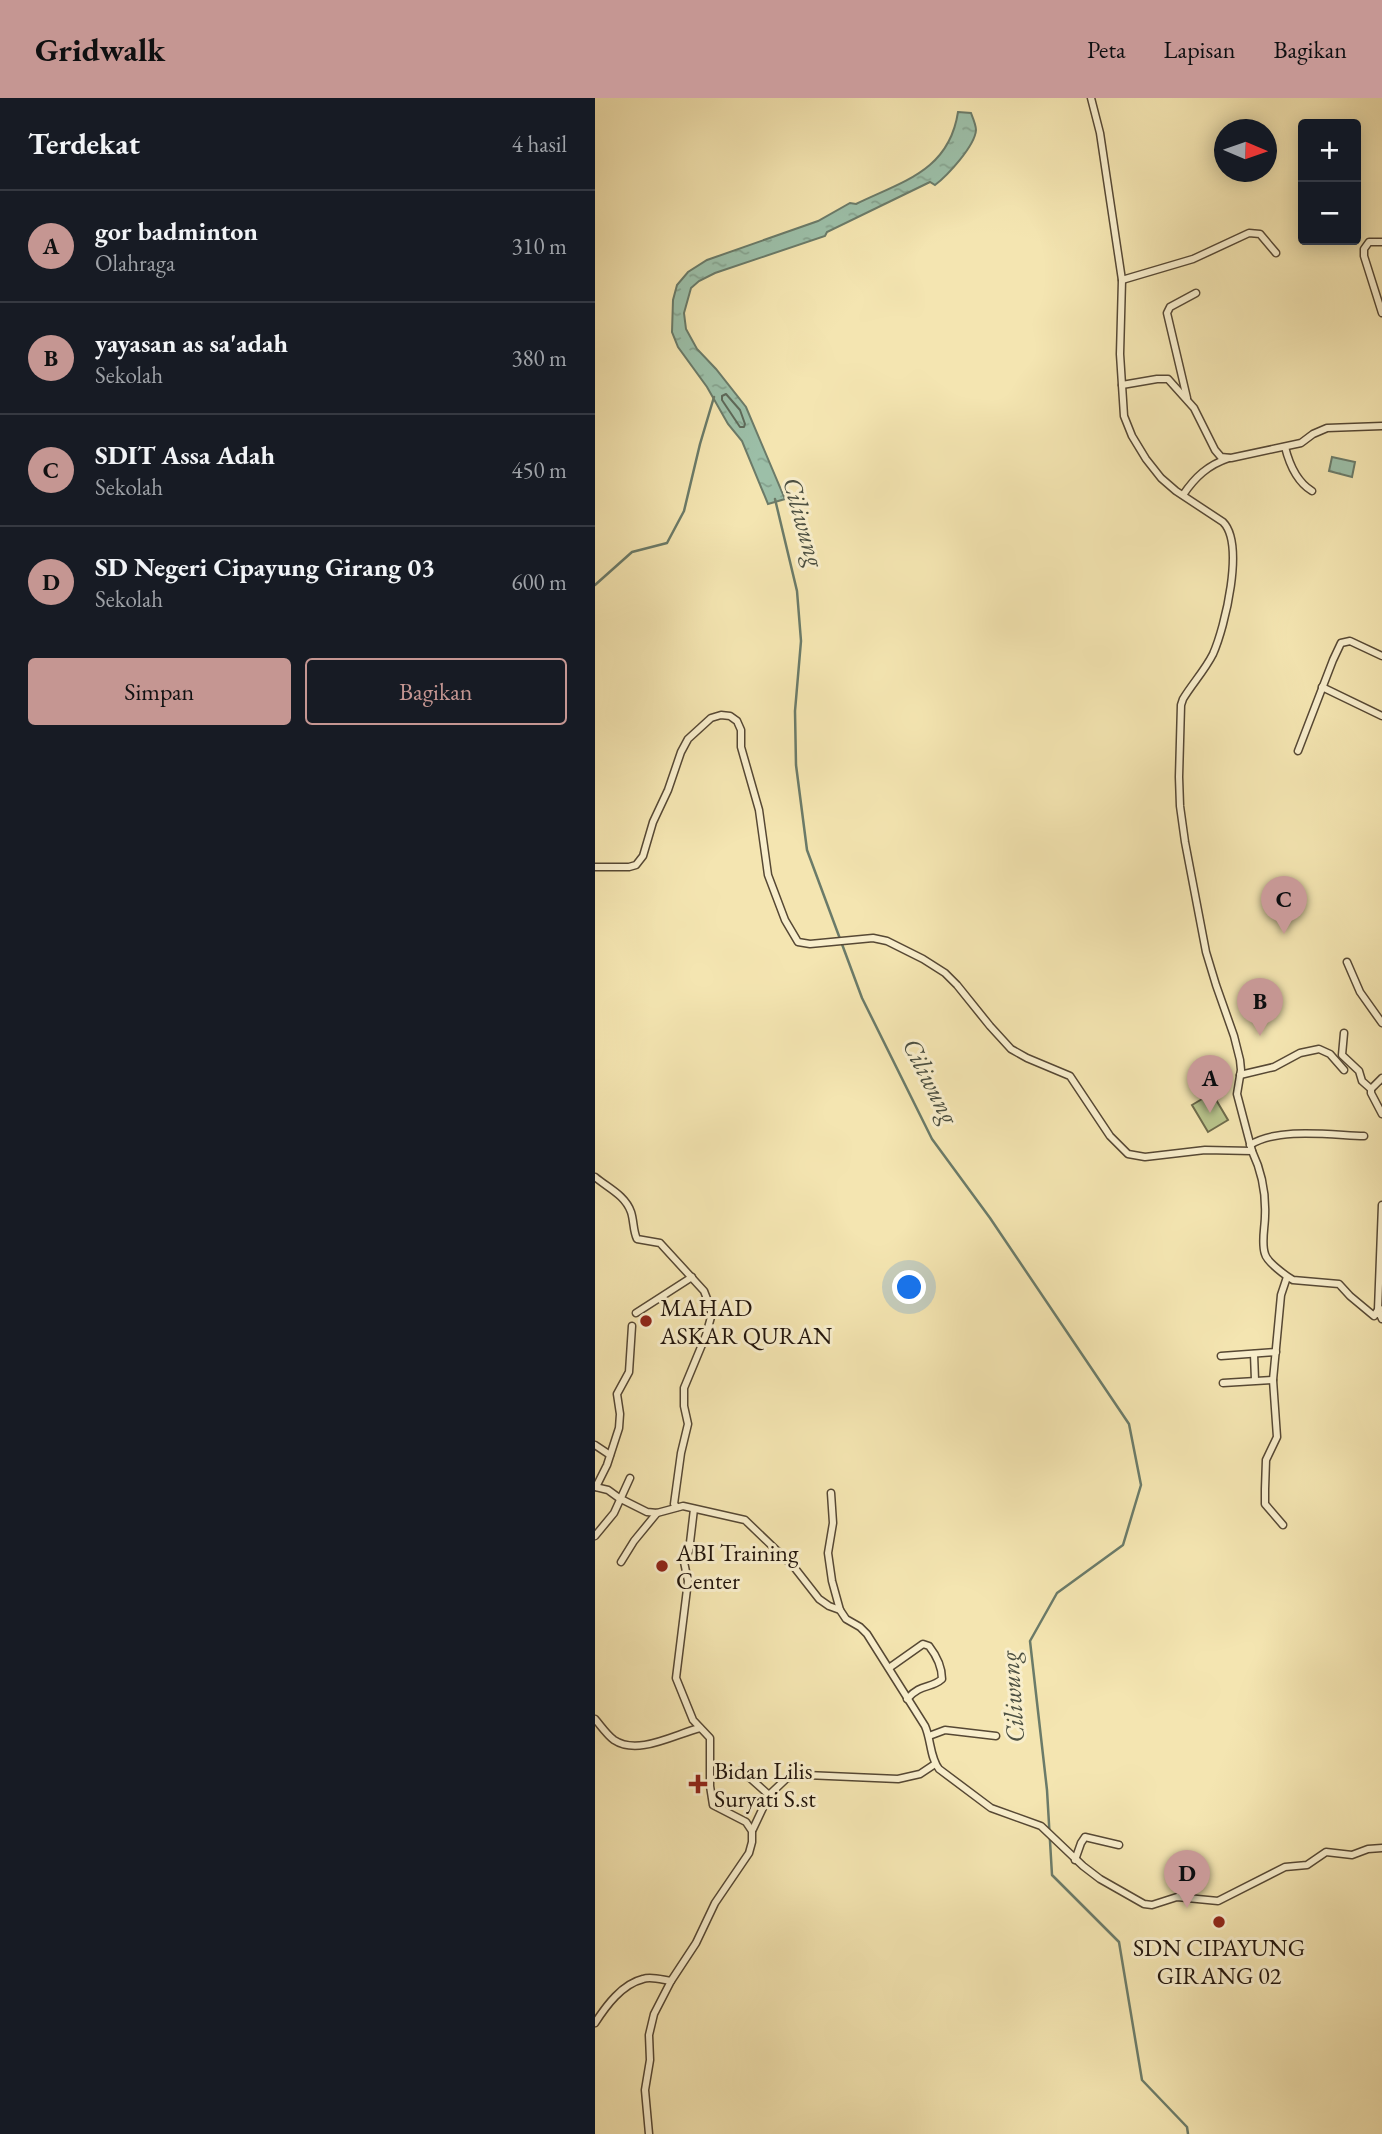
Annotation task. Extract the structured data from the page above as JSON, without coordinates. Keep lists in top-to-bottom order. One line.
{"water":["Ciliwung"],"places":{"other":["MAHAD ASKAR QURAN","ABI Training Center","SDN CIPAYUNG GIRANG 02"],"health":["Bidan Lilis Suryati S.st"]},"north":"right","page":{"header":"Gridwalk","nav":["Peta","Lapisan","Bagikan"],"heading":["Terdekat","4 hasil"],"map_buttons":["+","−"],"list":[{"mark":"A","name":"gor badminton","note":"Olahraga","value":"310 m"},{"mark":"B","name":"yayasan as sa'adah","note":"Sekolah","value":"380 m"},{"mark":"C","name":"SDIT Assa Adah","note":"Sekolah","value":"450 m"},{"mark":"D","name":"SD Negeri Cipayung Girang 03","note":"Sekolah","value":"600 m"}],"buttons":["Simpan","Bagikan"],"pins":["C","B","A","D"]}}
